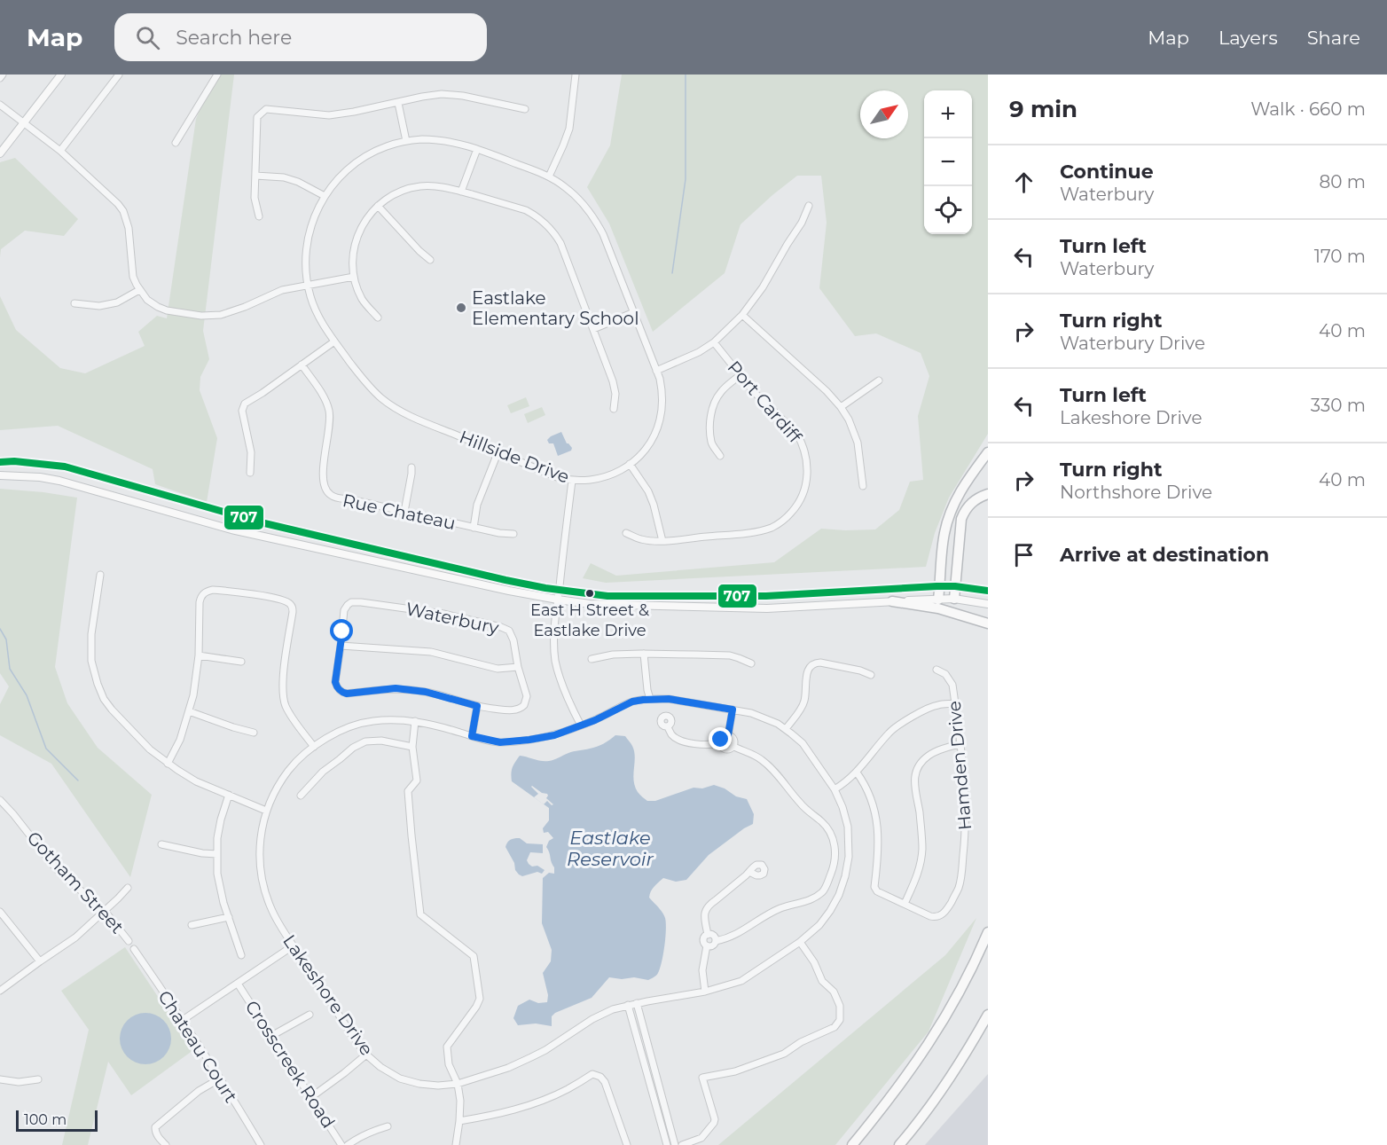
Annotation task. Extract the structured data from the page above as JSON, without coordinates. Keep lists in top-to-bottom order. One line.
{"streets":{"street":["Port Cardiff","Hillside Drive","Rue Chateau","Waterbury","Hamden Drive","Gotham Street","Lakeshore Drive","Chateau Court","Crosscreek Road"]},"water":["Eastlake Reservoir"],"places":["Eastlake Elementary School","East H Street & Eastlake Drive"],"lines":["transit line 707"],"scale_bar":"100 m","north":"top right","page":{"header":"Map","search":"Search here","nav":["Map","Layers","Share"],"heading":["9 min","Walk · 660 m"],"map_buttons":["+","−"],"list":[["Continue","Waterbury","80 m"],["Turn left","Waterbury","170 m"],["Turn right","Waterbury Drive","40 m"],["Turn left","Lakeshore Drive","330 m"],["Turn right","Northshore Drive","40 m"],"Arrive at destination"],"scale":"100 m"}}
